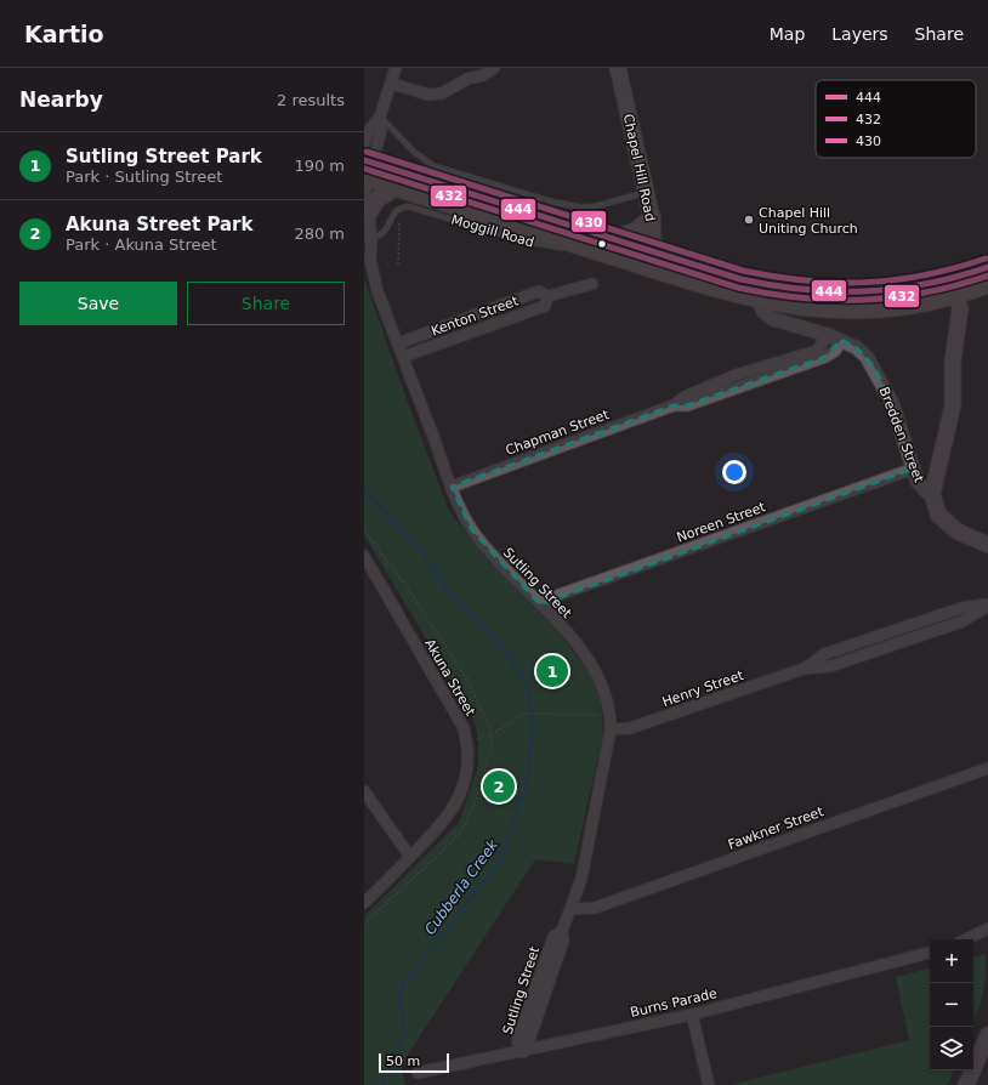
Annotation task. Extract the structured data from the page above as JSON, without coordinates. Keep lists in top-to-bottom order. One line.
{"streets":{"highway":["Moggill Road"],"main road":["Chapel Hill Road"],"street":["Kenton Street","Chapman Street","Bredden Street","Noreen Street","Sutling Street","Akuna Street","Henry Street","Fawkner Street","Burns Parade"]},"crossings":[["Chapel Hill Road","Moggill Road"],["Moggill Road","Bredden Street"],["Moggill Road","Sutling Street"],["Kenton Street","Sutling Street"],["Chapman Street","Bredden Street"],["Chapman Street","Sutling Street"],["Bredden Street","Noreen Street"],["Noreen Street","Sutling Street"],["Sutling Street","Henry Street"],["Sutling Street","Fawkner Street"],["Sutling Street","Burns Parade"]],"water":["Cubberla Creek"],"places":["Chapel Hill Uniting Church"],"lines":["transit line 430","transit line 444","transit line 432"],"legend":["444","432","430"],"scale_bar":"50 m","page":{"header":"Kartio","nav":["Map","Layers","Share"],"heading":["Nearby","2 results"],"list":[{"mark":"1","name":"Sutling Street Park","note":"Park · Sutling Street","value":"190 m"},{"mark":"2","name":"Akuna Street Park","note":"Park · Akuna Street","value":"280 m"}],"buttons":["Save","Share"],"pins":["1","2"],"map_buttons":["+","−"],"scale":"50 m"}}
